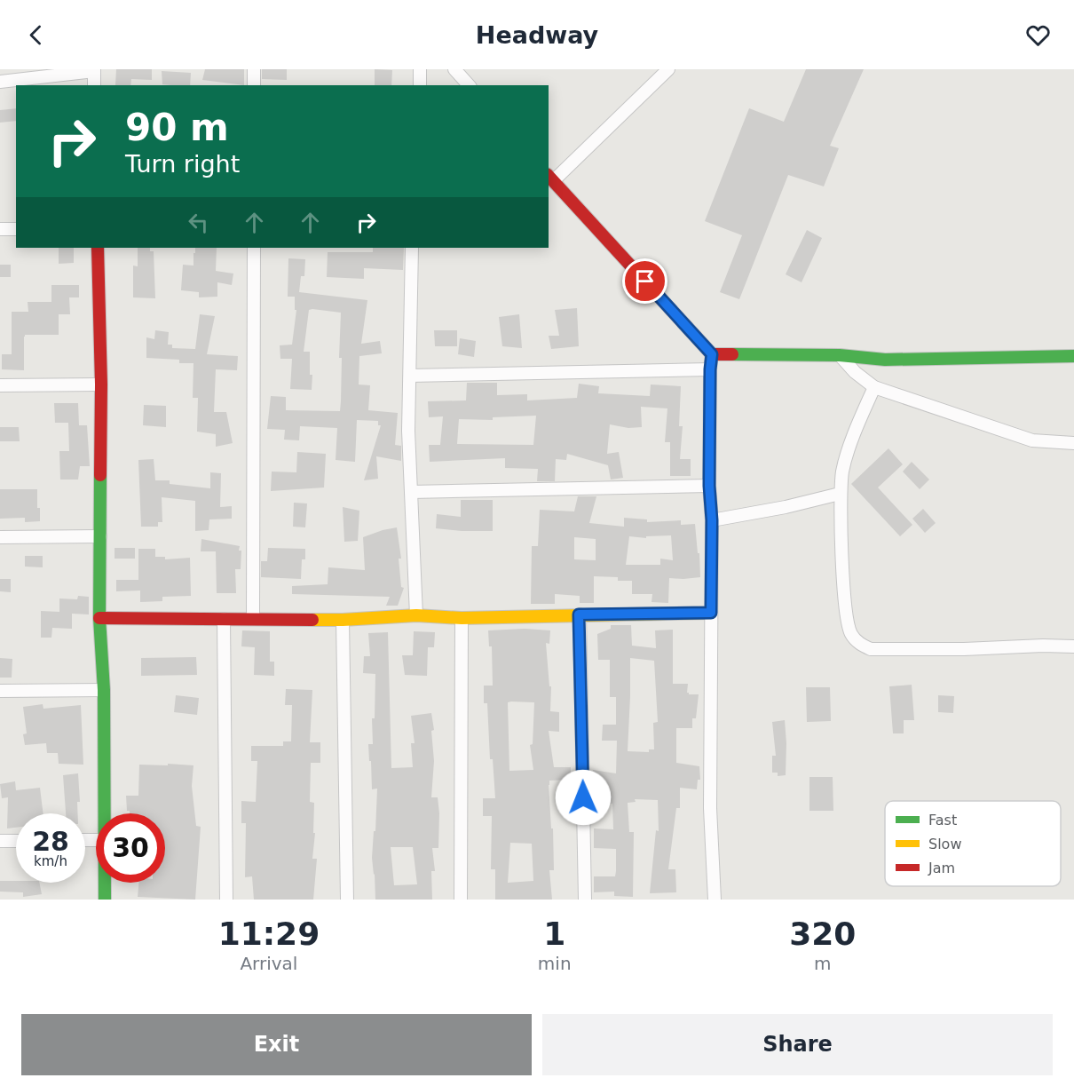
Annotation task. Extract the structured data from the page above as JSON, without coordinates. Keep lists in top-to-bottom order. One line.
{"legend":["Fast","Slow","Jam"],"page":{"header":"Headway","turn":["90 m","Turn right"],"speed":"28 km/h","limit":"30","eta":["11:29","Arrival","1","min","320","m"],"buttons":["Exit","Share"]}}
